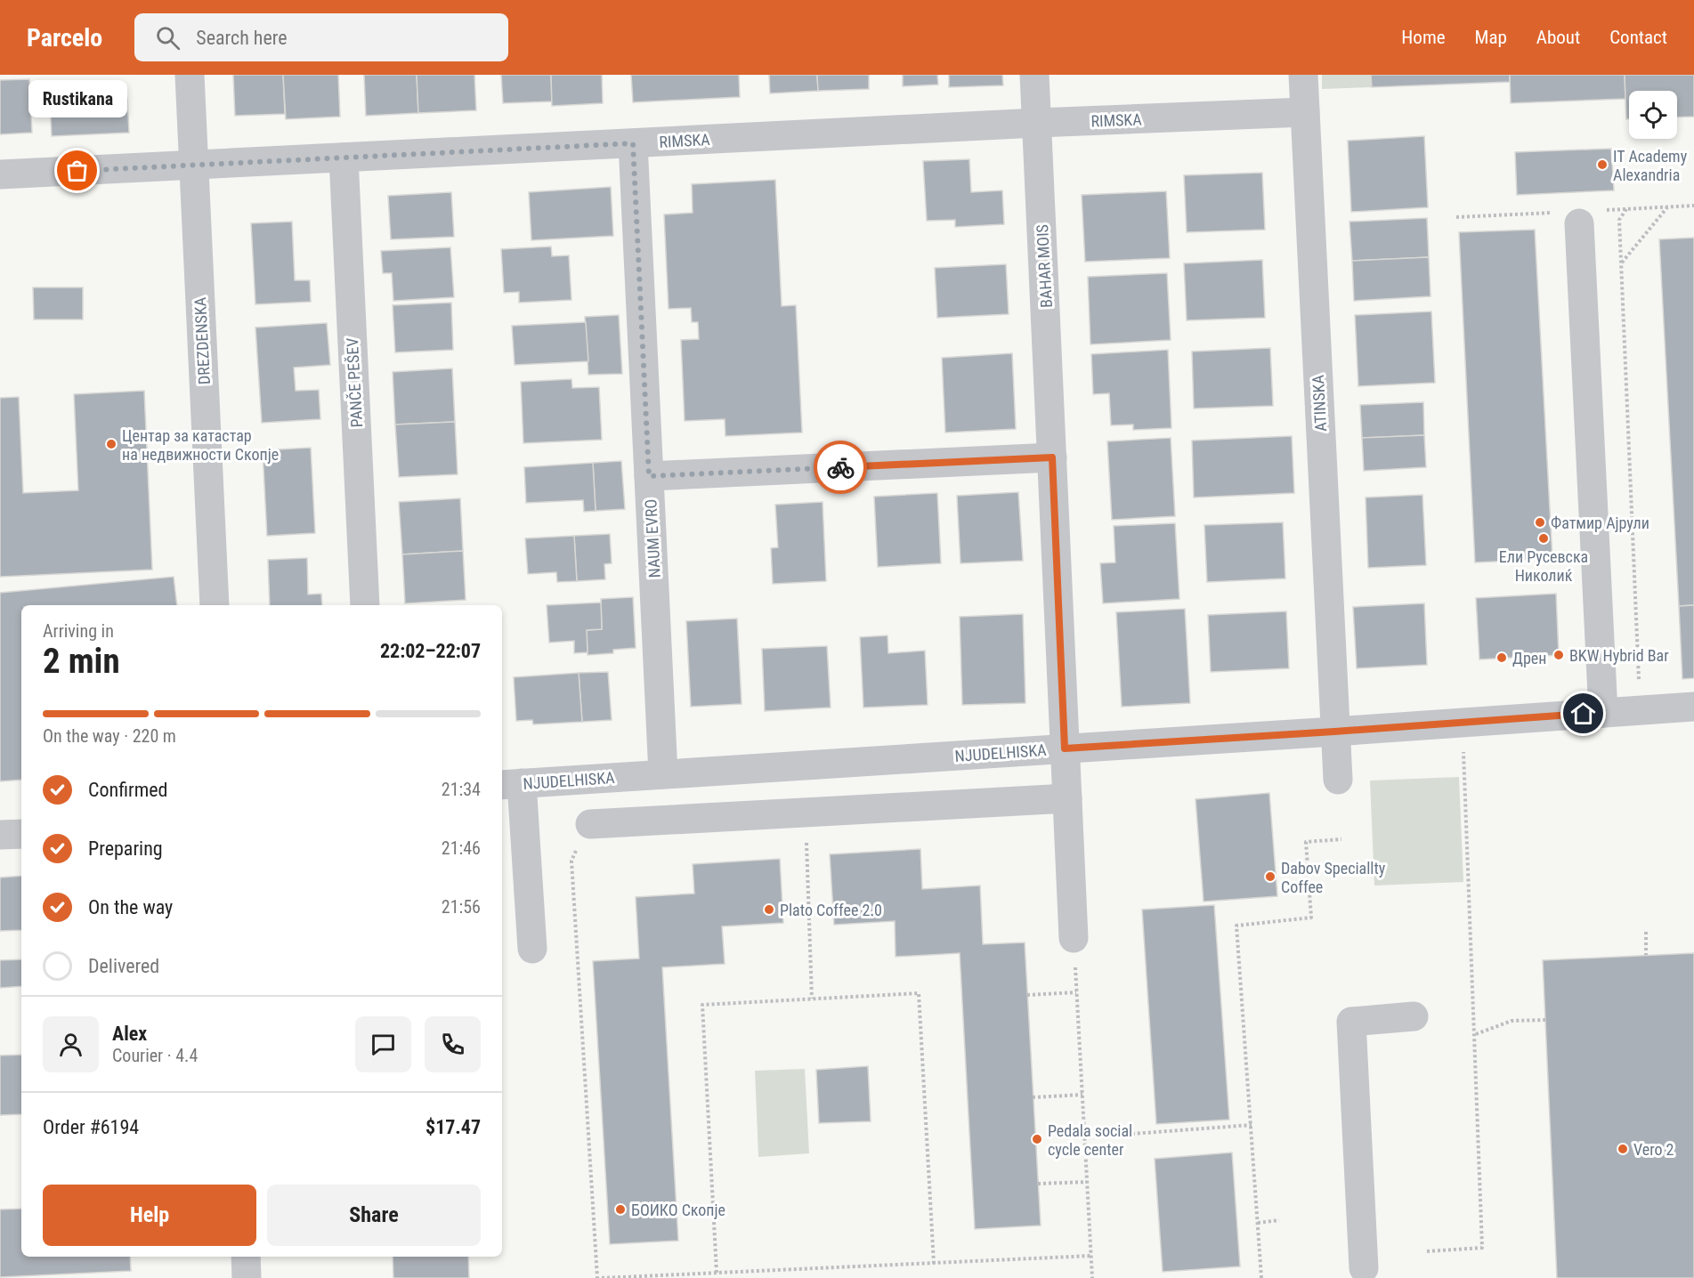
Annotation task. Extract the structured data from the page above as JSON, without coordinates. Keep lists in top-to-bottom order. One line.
{"streets":{"street":["RIMSKA","BAHAR MOIS","DREZDENSKA","PANČE PEŠEV","ATINSKA","NAUM EVRO","NJUDELHISKA"]},"crossings":[["RIMSKA","BAHAR MOIS"],["RIMSKA","DREZDENSKA"],["RIMSKA","PANČE PEŠEV"],["RIMSKA","ATINSKA"],["RIMSKA","NAUM EVRO"],["BAHAR MOIS","NJUDELHISKA"],["ATINSKA","NJUDELHISKA"],["NAUM EVRO","NJUDELHISKA"]],"places":["IT Academy Alexandria","Rustikana","Центар за катастар на недвижности Скопје","Фатмир Ајрули","Ели Русевска Николиќ","BKW Hybrid Bar","Дрен","Dabov Speciallty Coffee","Plato Coffee 2.0","Pedala social cycle center","Vero 2","БОИКО Скопје"],"page":{"header":"Parcelo","search":"Search here","nav":["Home","Map","About","Contact"],"bubble":"Rustikana","heading":["2 min","Arriving in","22:02–22:07"],"panel":["Alex","Courier · 4.4","Order #6194","$17.47"],"bar":"On the way · 220 m","list":[["Confirmed","21:34"],["Preparing","21:46"],["On the way","21:56"],"Delivered"],"buttons":["Help","Share"]}}
